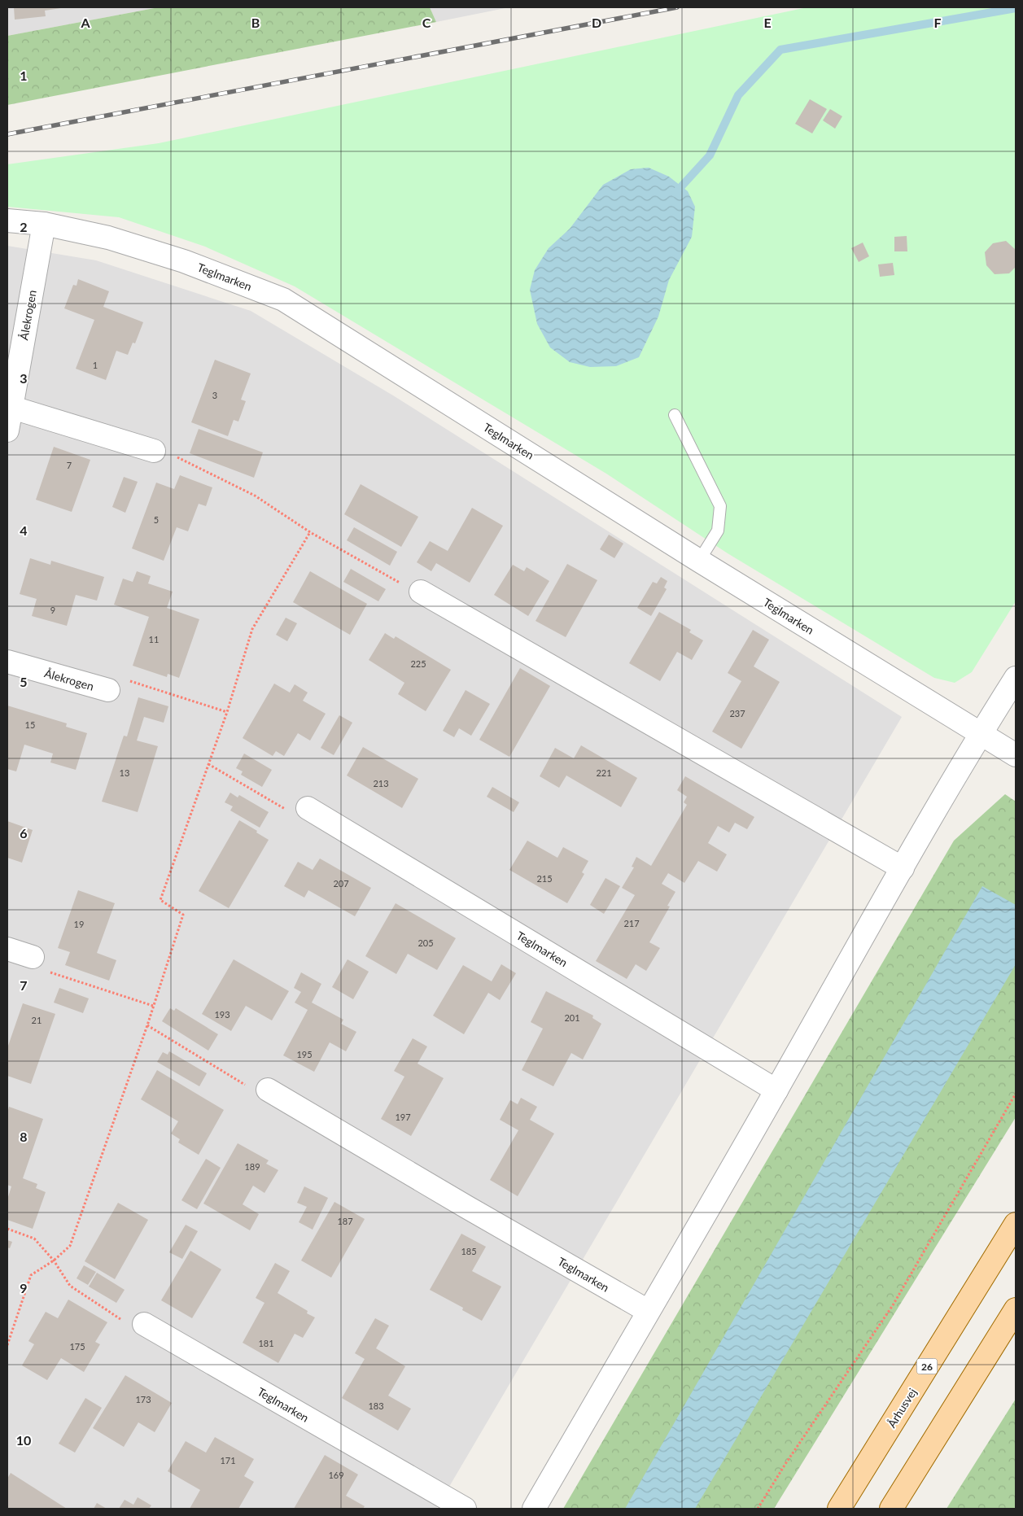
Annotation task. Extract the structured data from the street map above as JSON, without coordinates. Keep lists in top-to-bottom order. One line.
{"streets":{"main road":["26","Århusvej"],"street":["Teglmarken","Ålekrogen"]},"crossings":[["Teglmarken","Ålekrogen"]],"house_numbers":["1","3","7","5","9","11","225","237","15","13","221","213","215","207","217","19","205","193","201","21","195","197","189","187","185","181","175","173","183","171","169"],"grid":{"columns":["A","B","C","D","E","F"],"rows":["1","2","3","4","5","6","7","8","9","10"]}}
